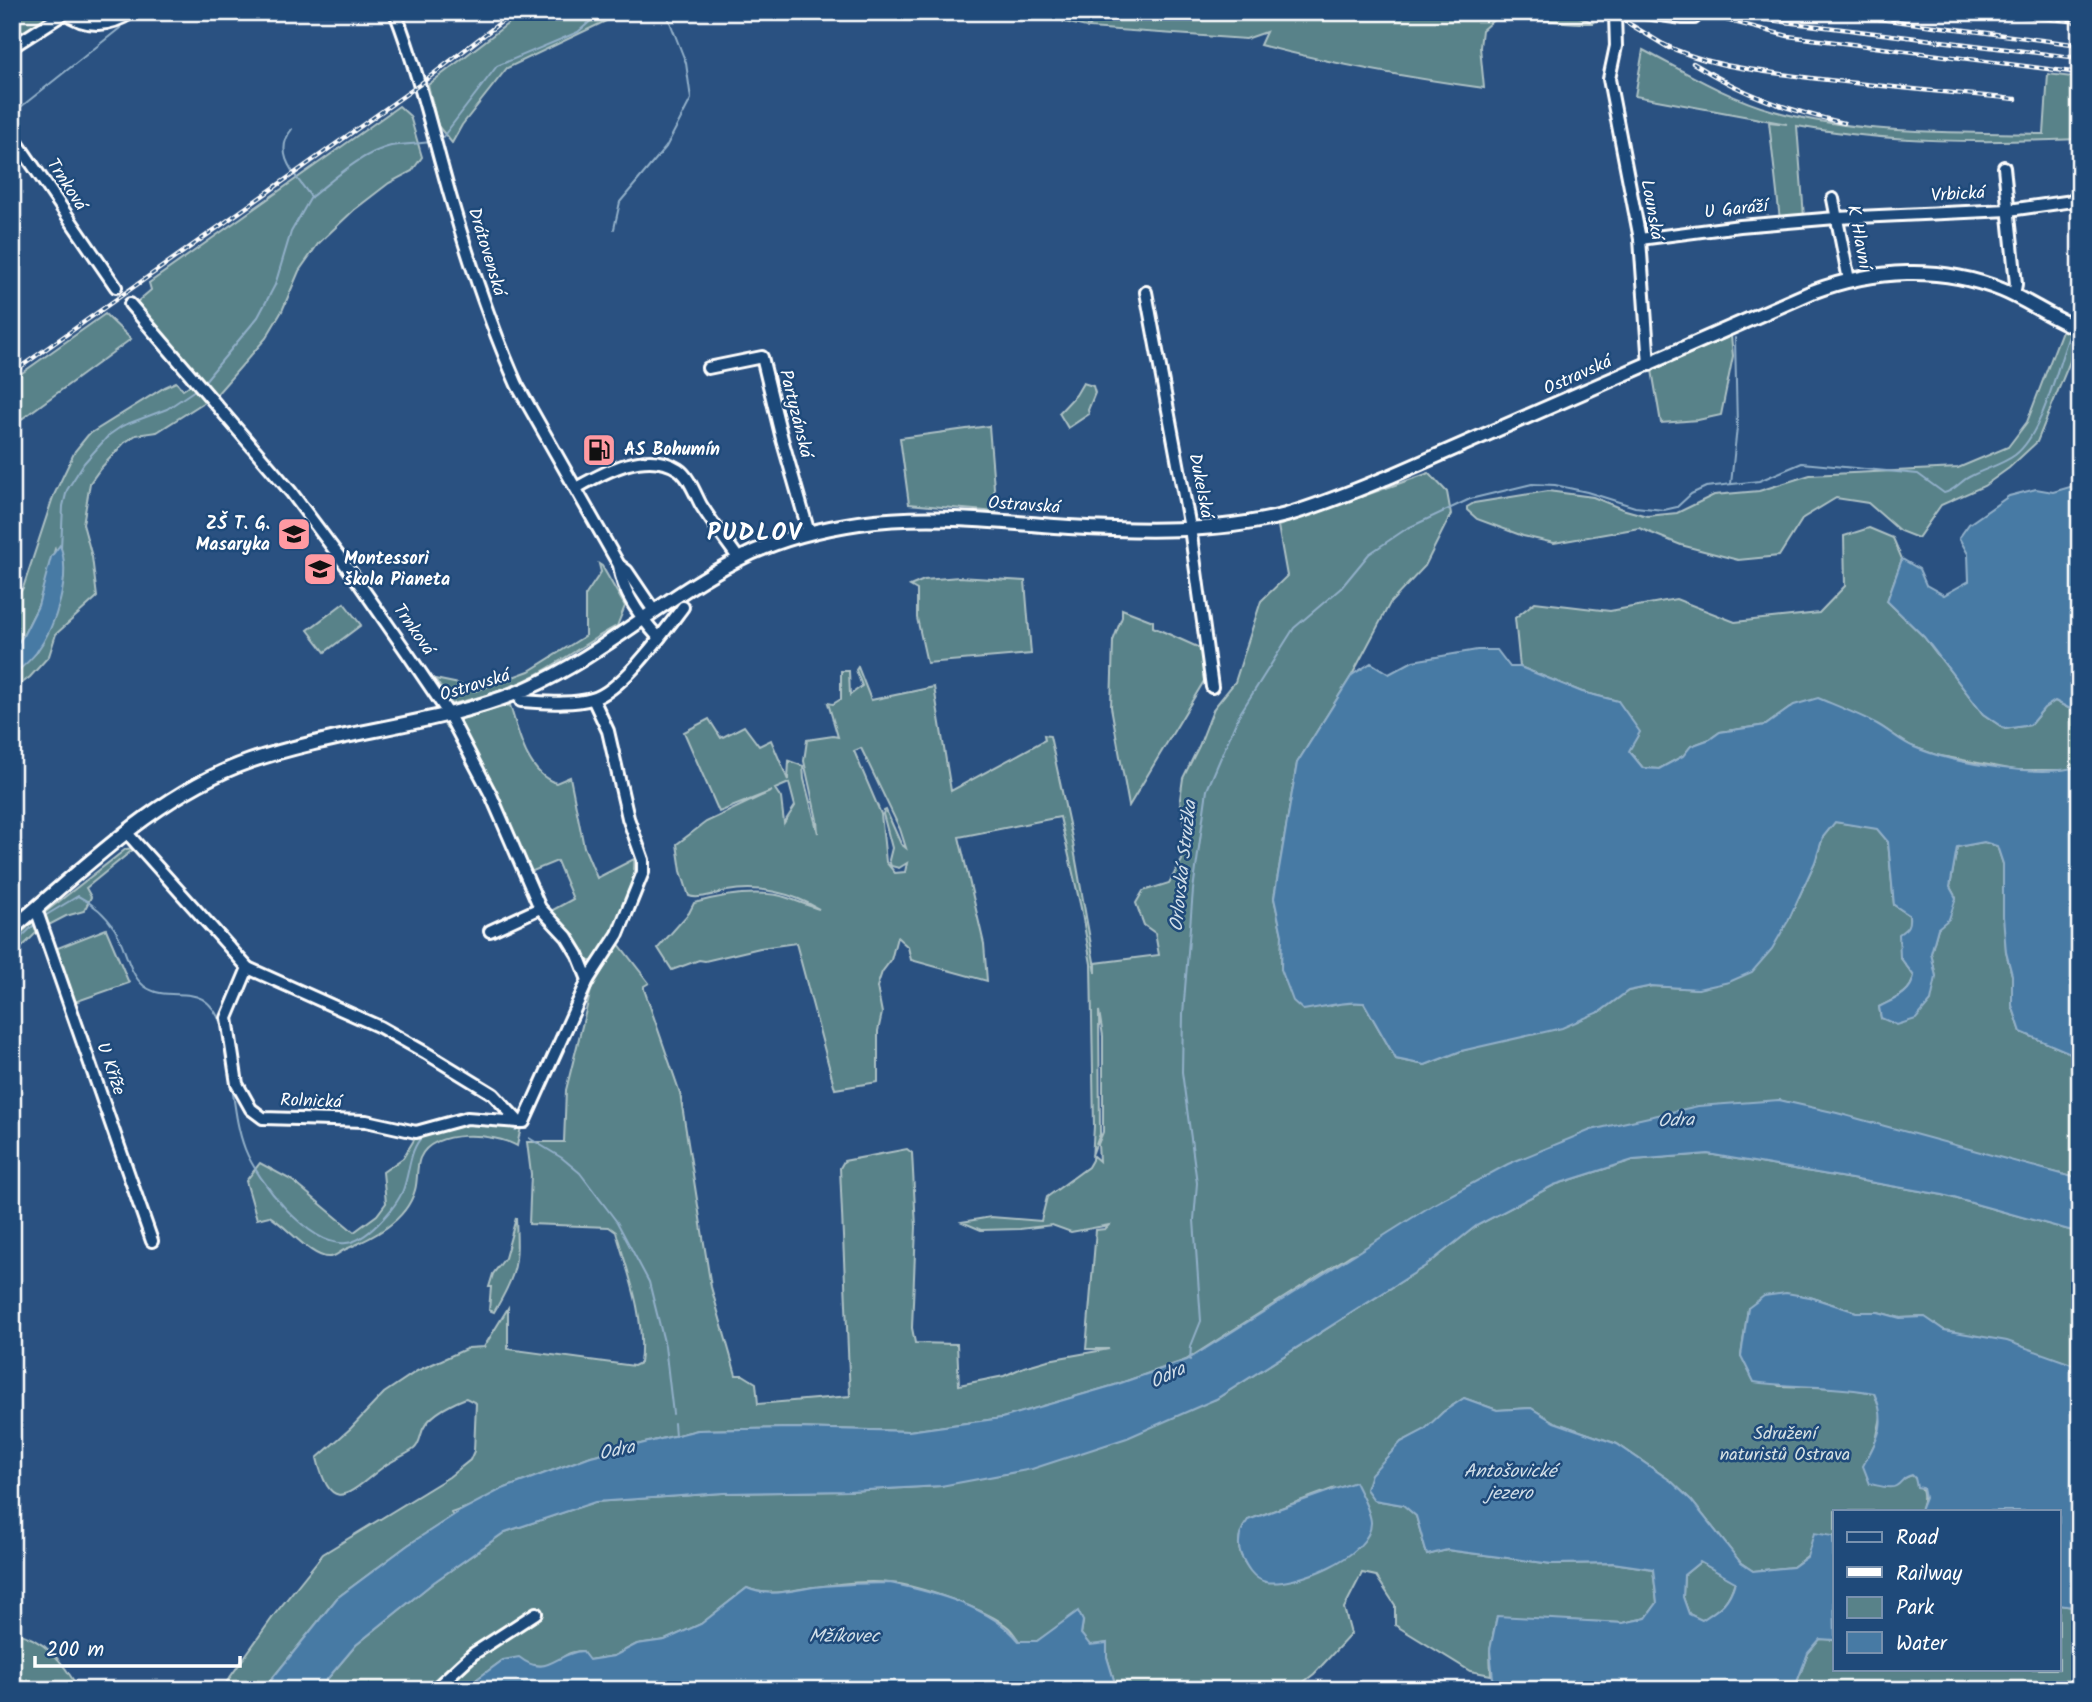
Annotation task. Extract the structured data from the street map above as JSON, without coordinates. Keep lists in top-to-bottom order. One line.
{"streets":{"main road":["Ostravská"],"street":["Trnková","Vrbická","Lounská","U Garáží","K Hlavní","Drátovenská","Partyzánská","Dukelská","U Kříže","Rolnická"]},"crossings":[["Trnková","Ostravská"],["Vrbická","U Garáží"],["Vrbická","K Hlavní"],["Lounská","U Garáží"],["Lounská","Ostravská"],["U Garáží","K Hlavní"],["K Hlavní","Ostravská"],["Drátovenská","Ostravská"],["Ostravská","Partyzánská"],["Ostravská","Dukelská"],["Ostravská","U Kříže"]],"districts":["PUDLOV"],"water":["Orlovská Stružka","Odra","Antošovické jezero","Mžíkovec"],"parks":["Sdružení naturistů Ostrava"],"places":{"fuel station":["AS Bohumín"],"school or university":["ZŠ T. G. Masaryka","Montessori škola Pianeta"]},"legend":["Road","Railway","Park","Water"],"scale_bar":"200 m"}
